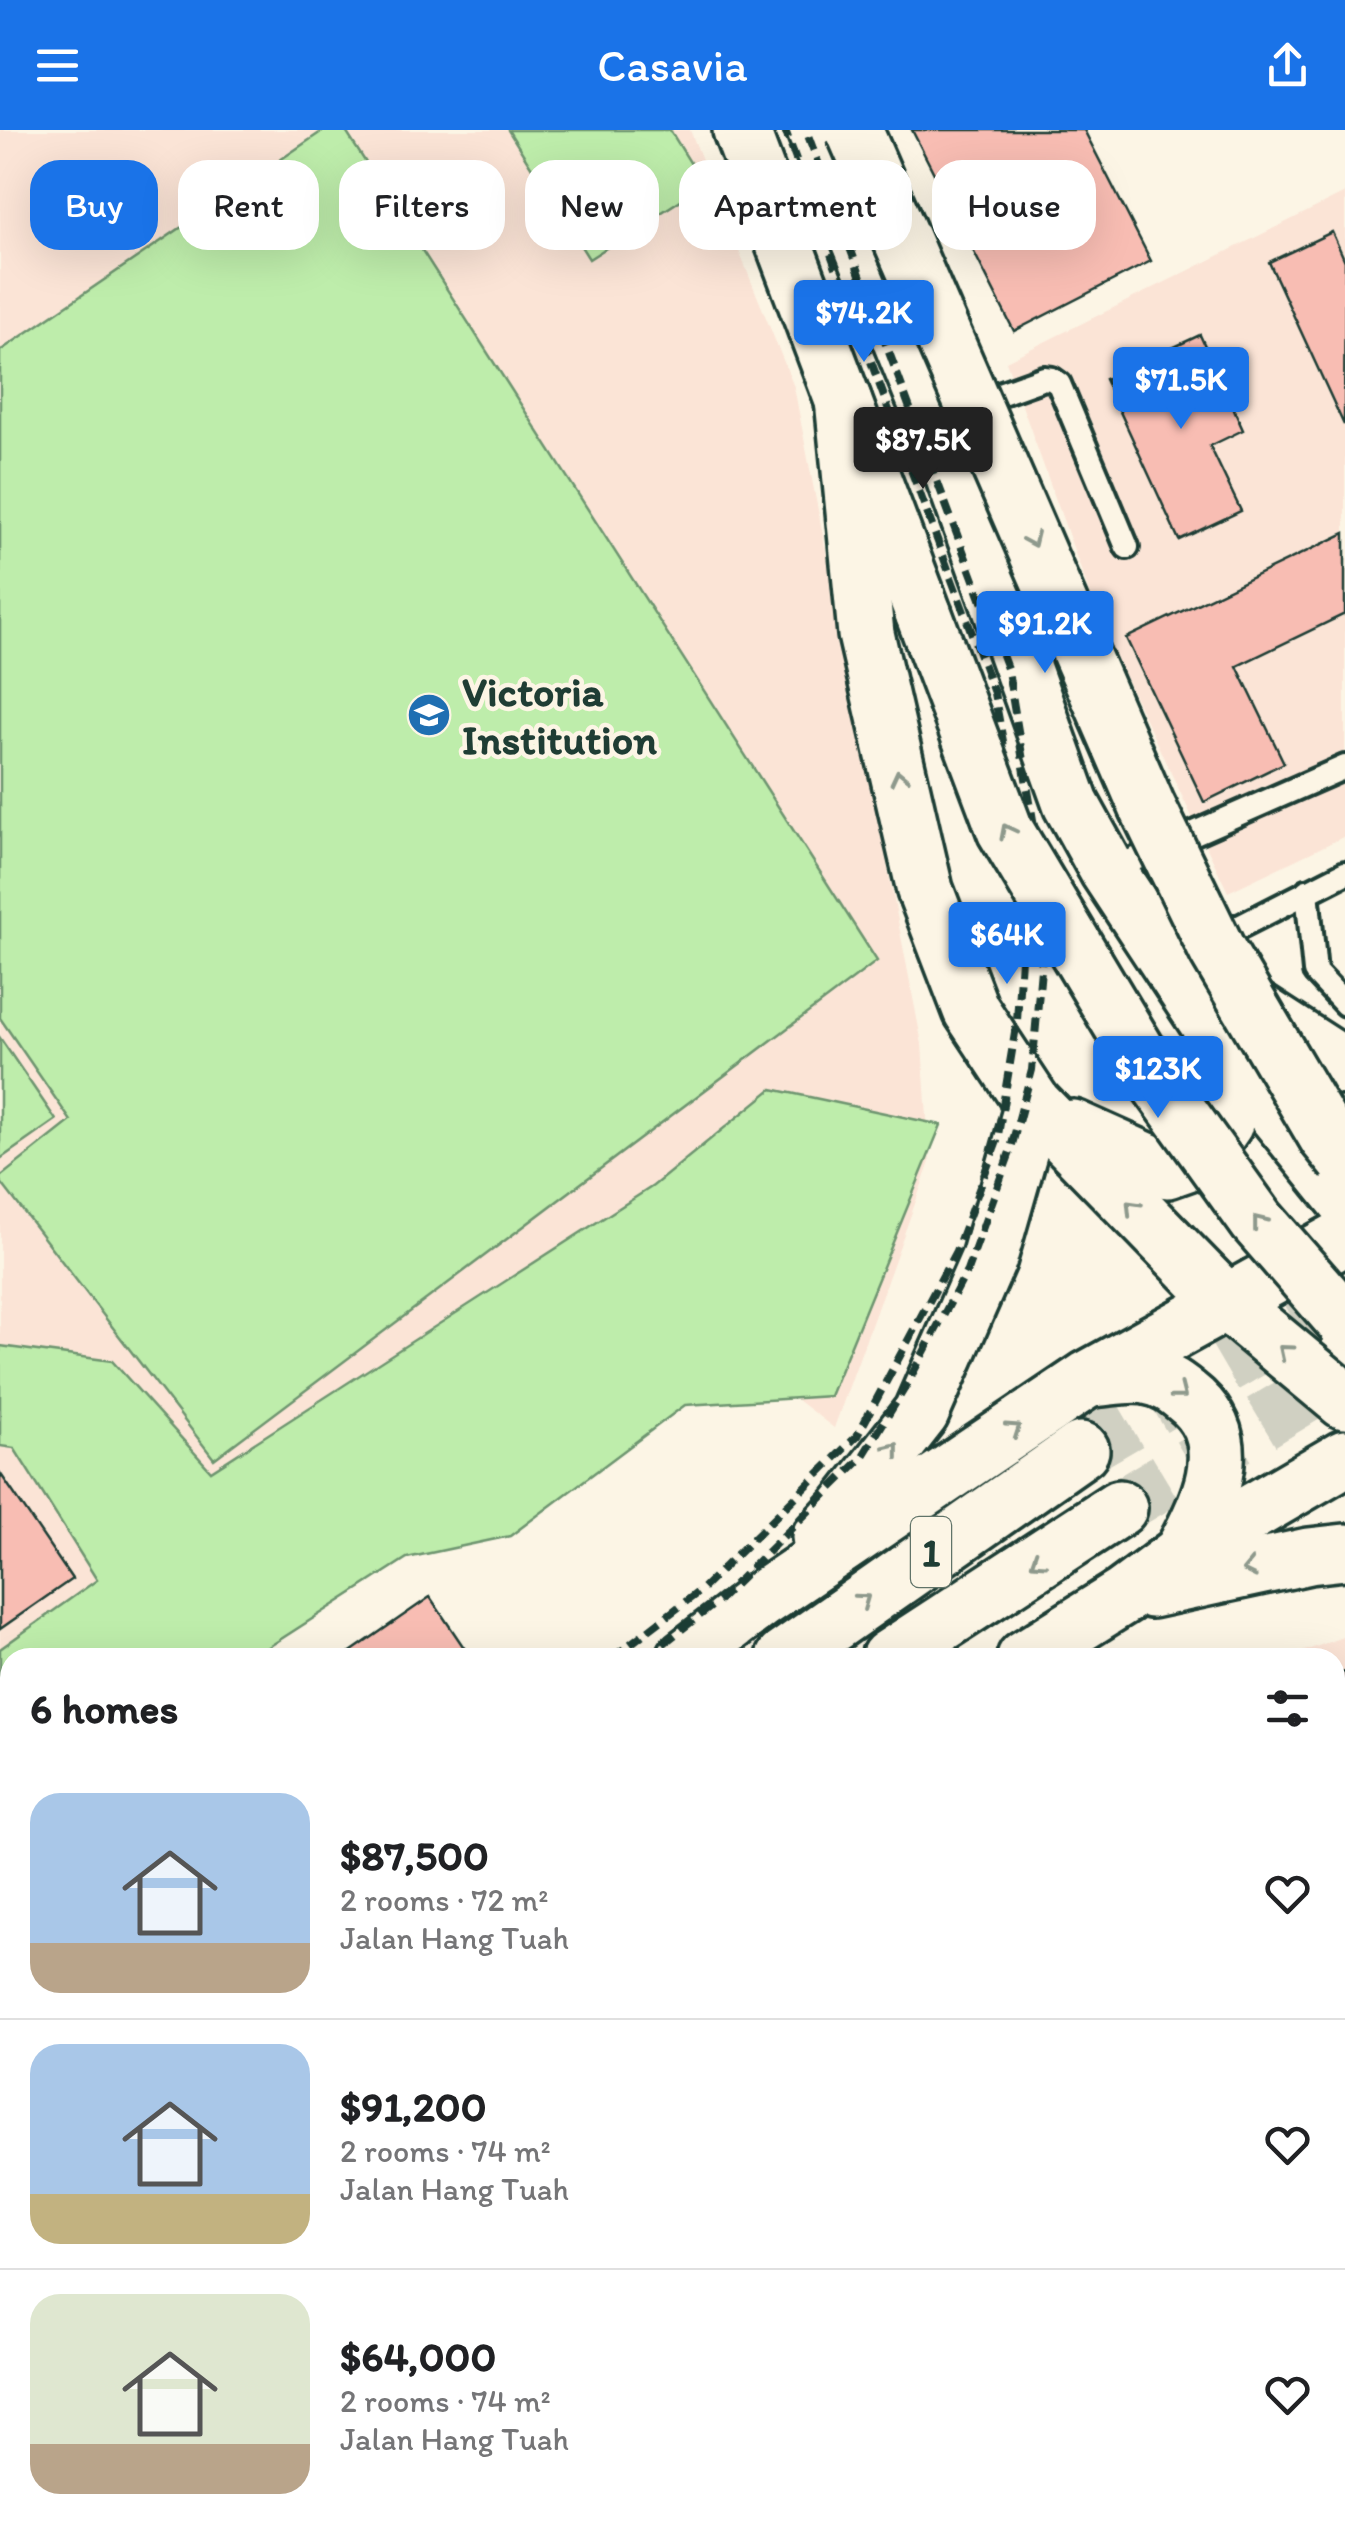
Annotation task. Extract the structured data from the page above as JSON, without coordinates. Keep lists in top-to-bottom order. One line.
{"streets":{"main road":["1"]},"places":{"school or university":["Victoria Institution"]},"page":{"header":"Casavia","chip":["Buy","Rent","Filters","New","Apartment","House"],"price":["$74.2K","$71.5K","$87.5K","$91.2K","$64K","$123K"],"heading":"6 homes","list":[{"name":"$87,500","note":"2 rooms · 72 m² · Jalan Hang Tuah"},{"name":"$91,200","note":"2 rooms · 74 m² · Jalan Hang Tuah"},{"name":"$64,000","note":"2 rooms · 74 m² · Jalan Hang Tuah"}]}}
